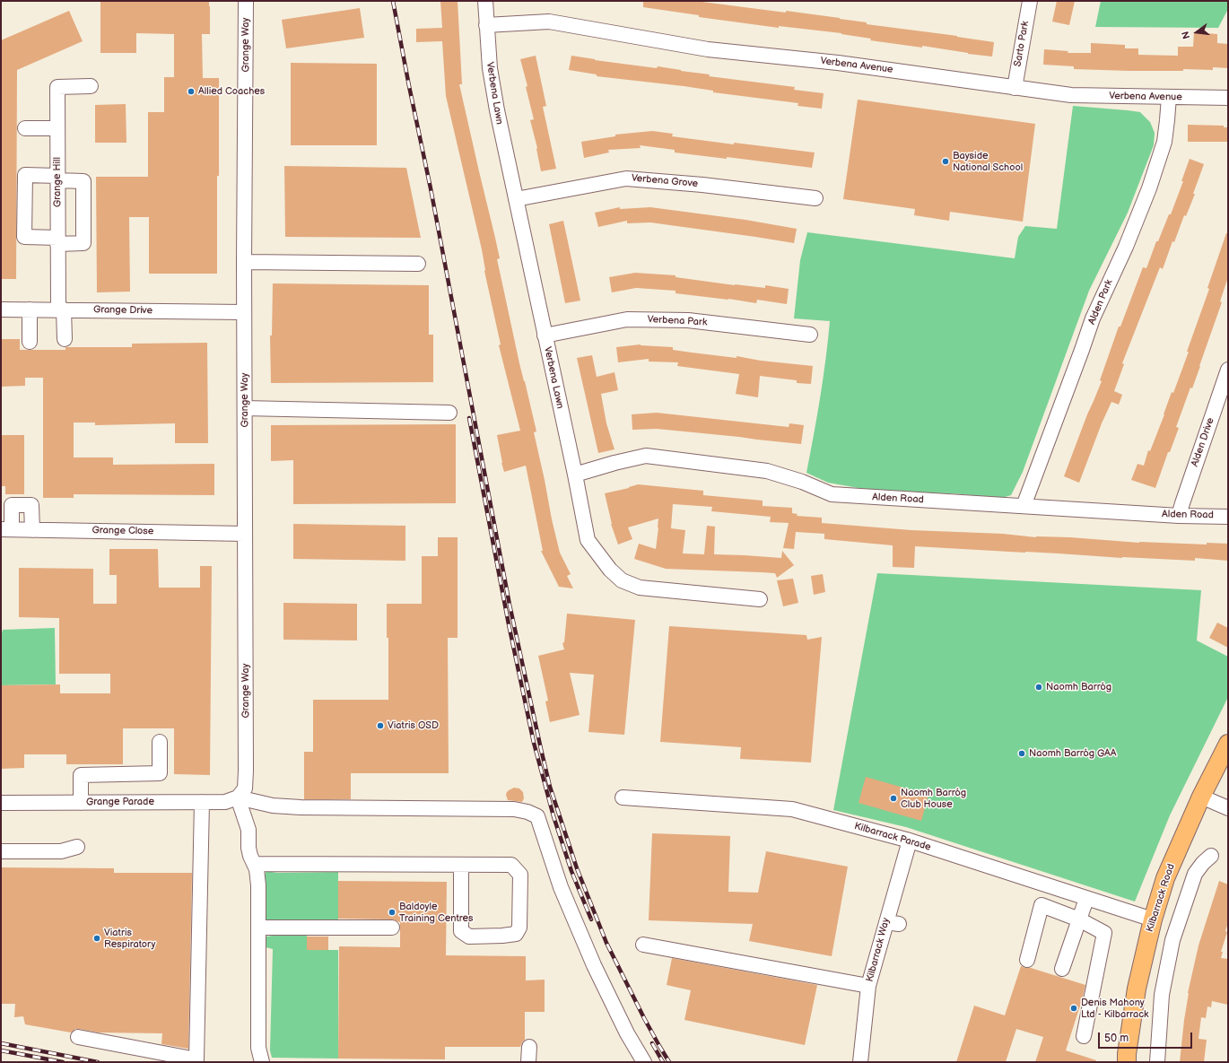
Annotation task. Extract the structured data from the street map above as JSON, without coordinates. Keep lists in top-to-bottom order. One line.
{"streets":{"main road":["Kilbarrack Road"],"street":["Sarto Park","Grange Way","Verbena Avenue","Verbena Lawn","Verbena Grove","Grange Hill","Alden Park","Grange Drive","Verbena Park","Alden Drive","Alden Road","Grange Close","Grange Parade","Kilbarrack Parade","Kilbarrack Way"]},"crossings":[["Sarto Park","Verbena Avenue"],["Grange Way","Grange Drive"],["Grange Way","Grange Close"],["Grange Way","Grange Parade"],["Verbena Avenue","Verbena Lawn"],["Verbena Avenue","Alden Park"],["Verbena Lawn","Verbena Grove"],["Verbena Lawn","Verbena Park"],["Verbena Lawn","Alden Road"],["Grange Hill","Grange Drive"],["Alden Park","Alden Road"],["Alden Drive","Alden Road"],["Kilbarrack Parade","Kilbarrack Road"],["Kilbarrack Parade","Kilbarrack Way"]],"places":["Allied Coaches","Bayside National School","Naomh Barróg","Viatris OSD","Naomh Barróg GAA","Naomh Barróg Club House","Baldoyle Training Centres","Viatris Respiratory","Denis Mahony Ltd - Kilbarrack"],"scale_bar":"50 m","north":"left"}
